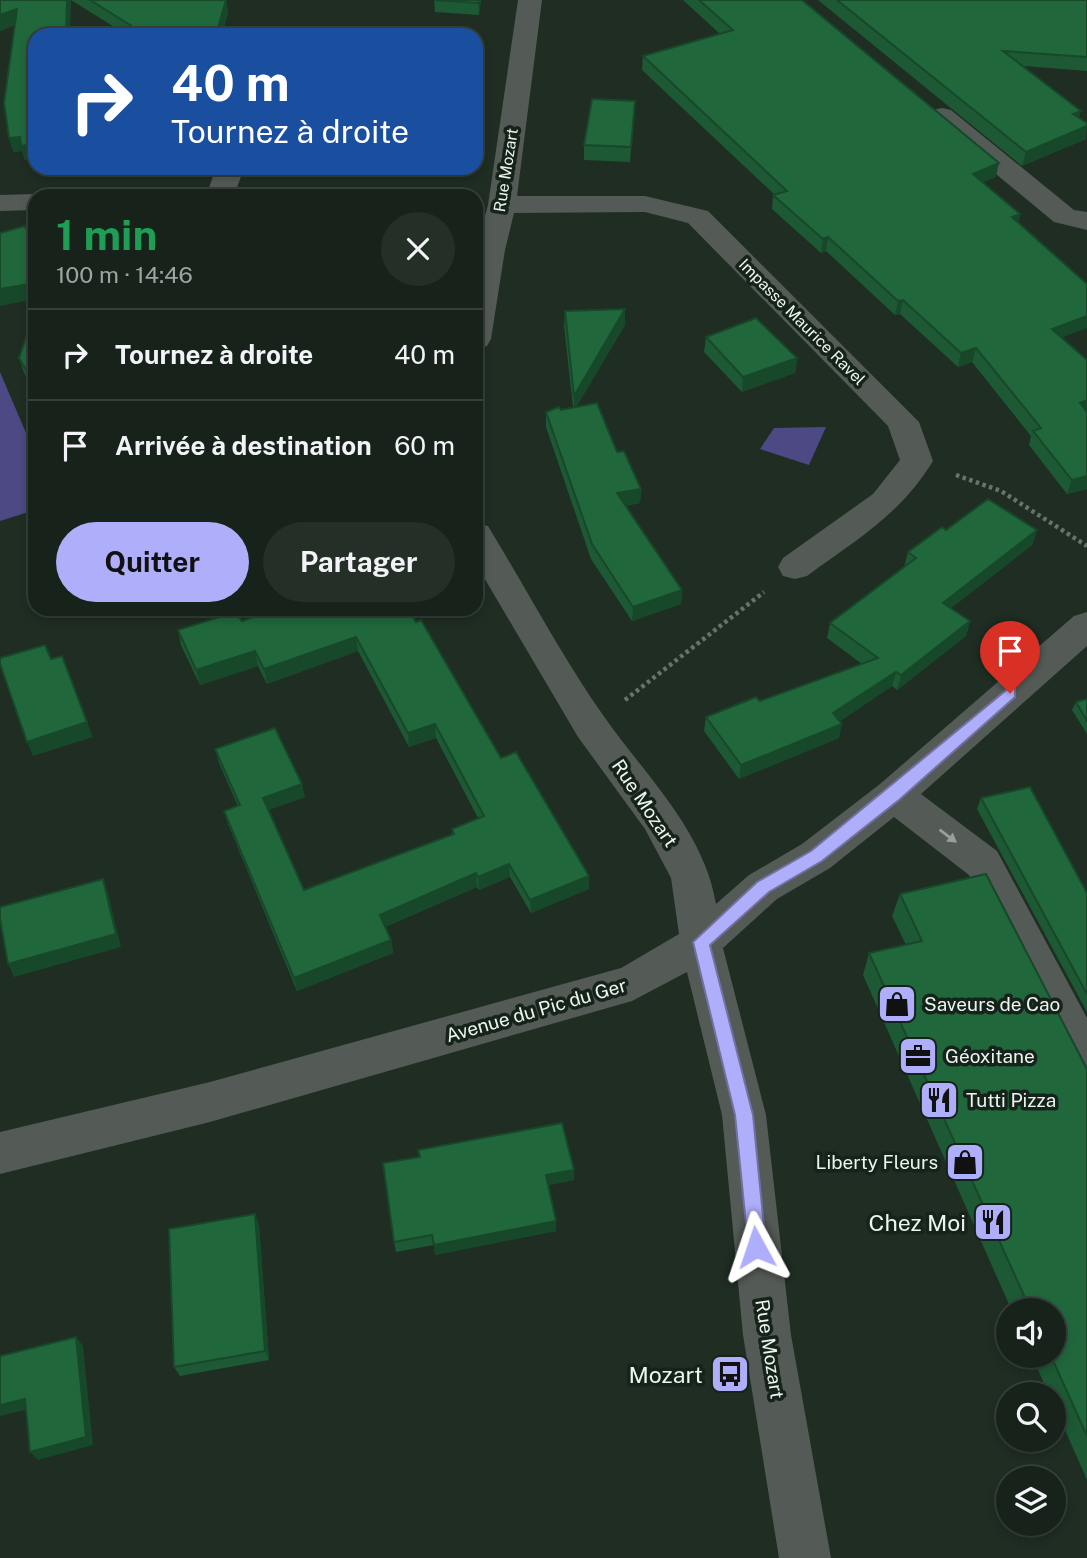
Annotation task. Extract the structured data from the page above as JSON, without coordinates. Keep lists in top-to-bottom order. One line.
{"streets":{"street":["Rue Mozart","Impasse Maurice Ravel","Avenue du Pic du Ger"]},"crossings":[["Rue Mozart","Impasse Maurice Ravel"],["Rue Mozart","Avenue du Pic du Ger"]],"places":{"shop":["Saveurs de Cao","Liberty Fleurs"],"office":["Géoxitane"],"restaurant":["Tutti Pizza","Chez Moi"],"bus stop":["Mozart"]},"page":{"turn":["40 m","Tournez à droite"],"heading":["1 min","100 m · 14:46"],"list":[{"name":"Tournez à droite","value":"40 m"},{"name":"Arrivée à destination","value":"60 m"}],"buttons":["Quitter","Partager"]}}
